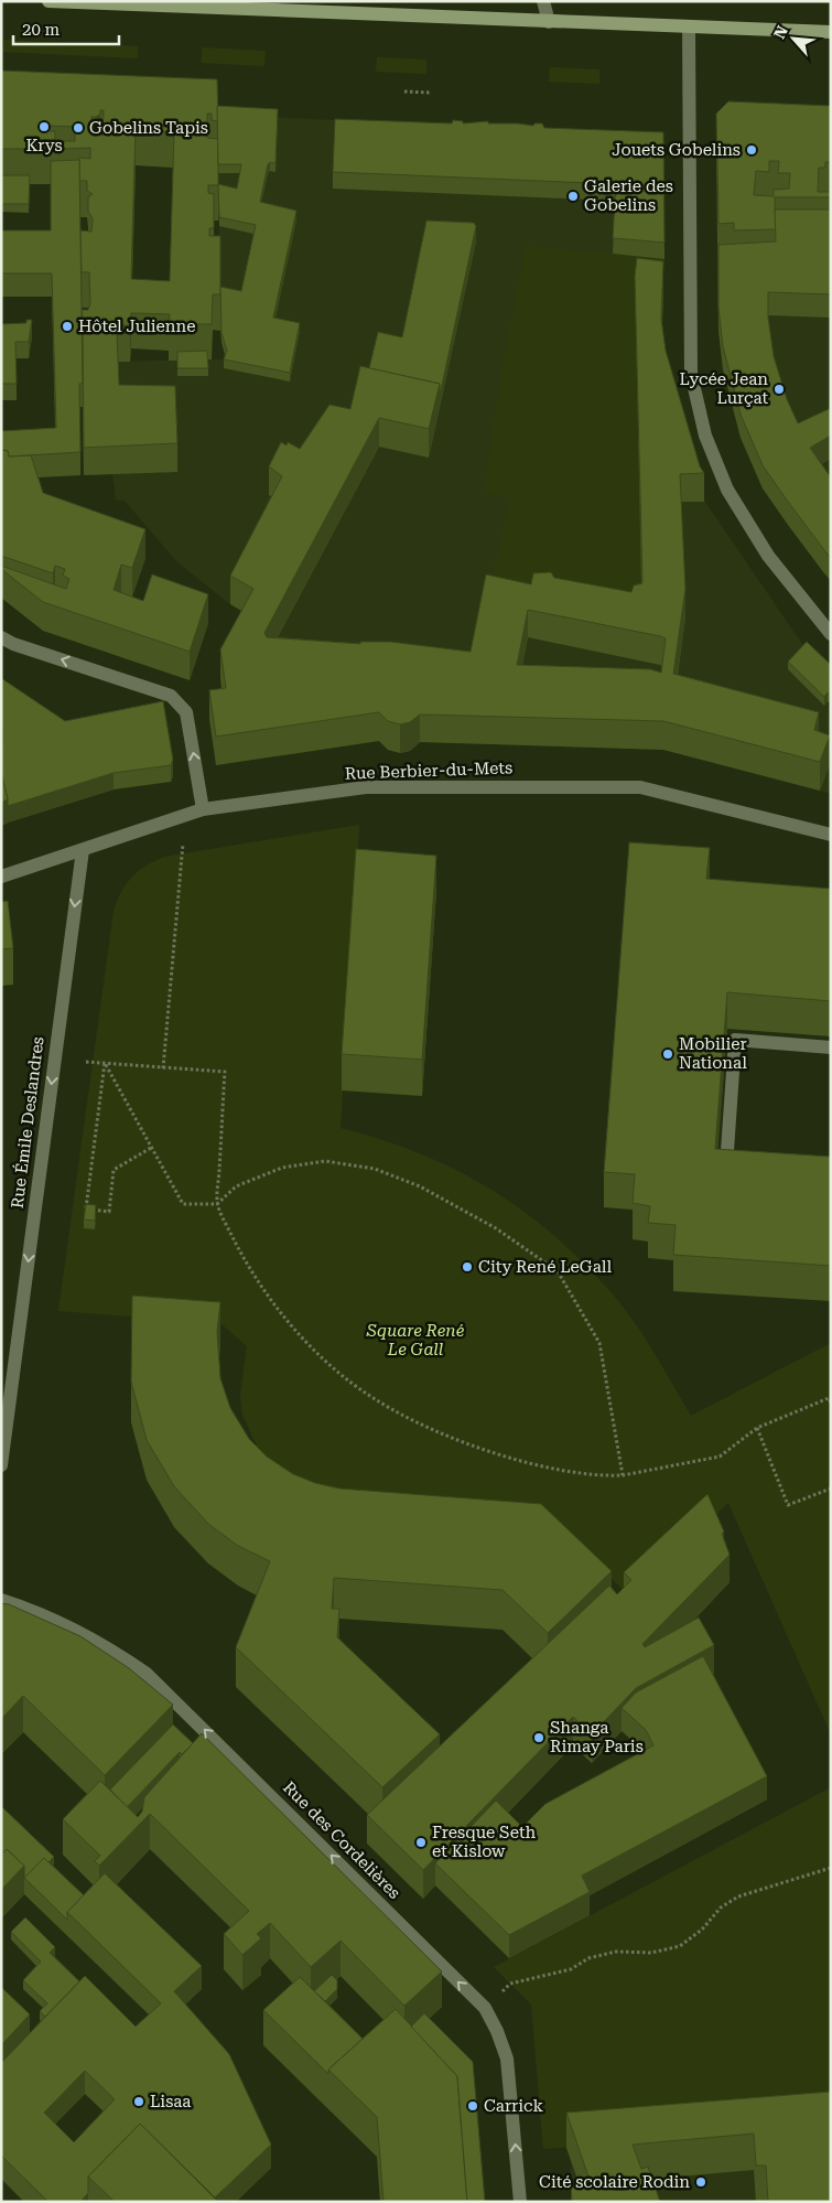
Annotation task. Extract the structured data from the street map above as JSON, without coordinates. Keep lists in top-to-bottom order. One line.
{"streets":{"street":["Rue Berbier-du-Mets","Rue Émile Deslandres","Rue des Cordelières"]},"crossings":[["Rue Berbier-du-Mets","Rue Émile Deslandres"]],"one_way":["Rue Émile Deslandres","Rue des Cordelières"],"parks":["Square René Le Gall"],"places":["Krys","Gobelins Tapis","Jouets Gobelins","Galerie des Gobelins","Hôtel Julienne","Lycée Jean Lurçat","Mobilier National","City René LeGall","Shanga Rimay Paris","Fresque Seth et Kislow","Lisaa","Carrick","Cité scolaire Rodin"],"scale_bar":"20 m","north":"top left"}
